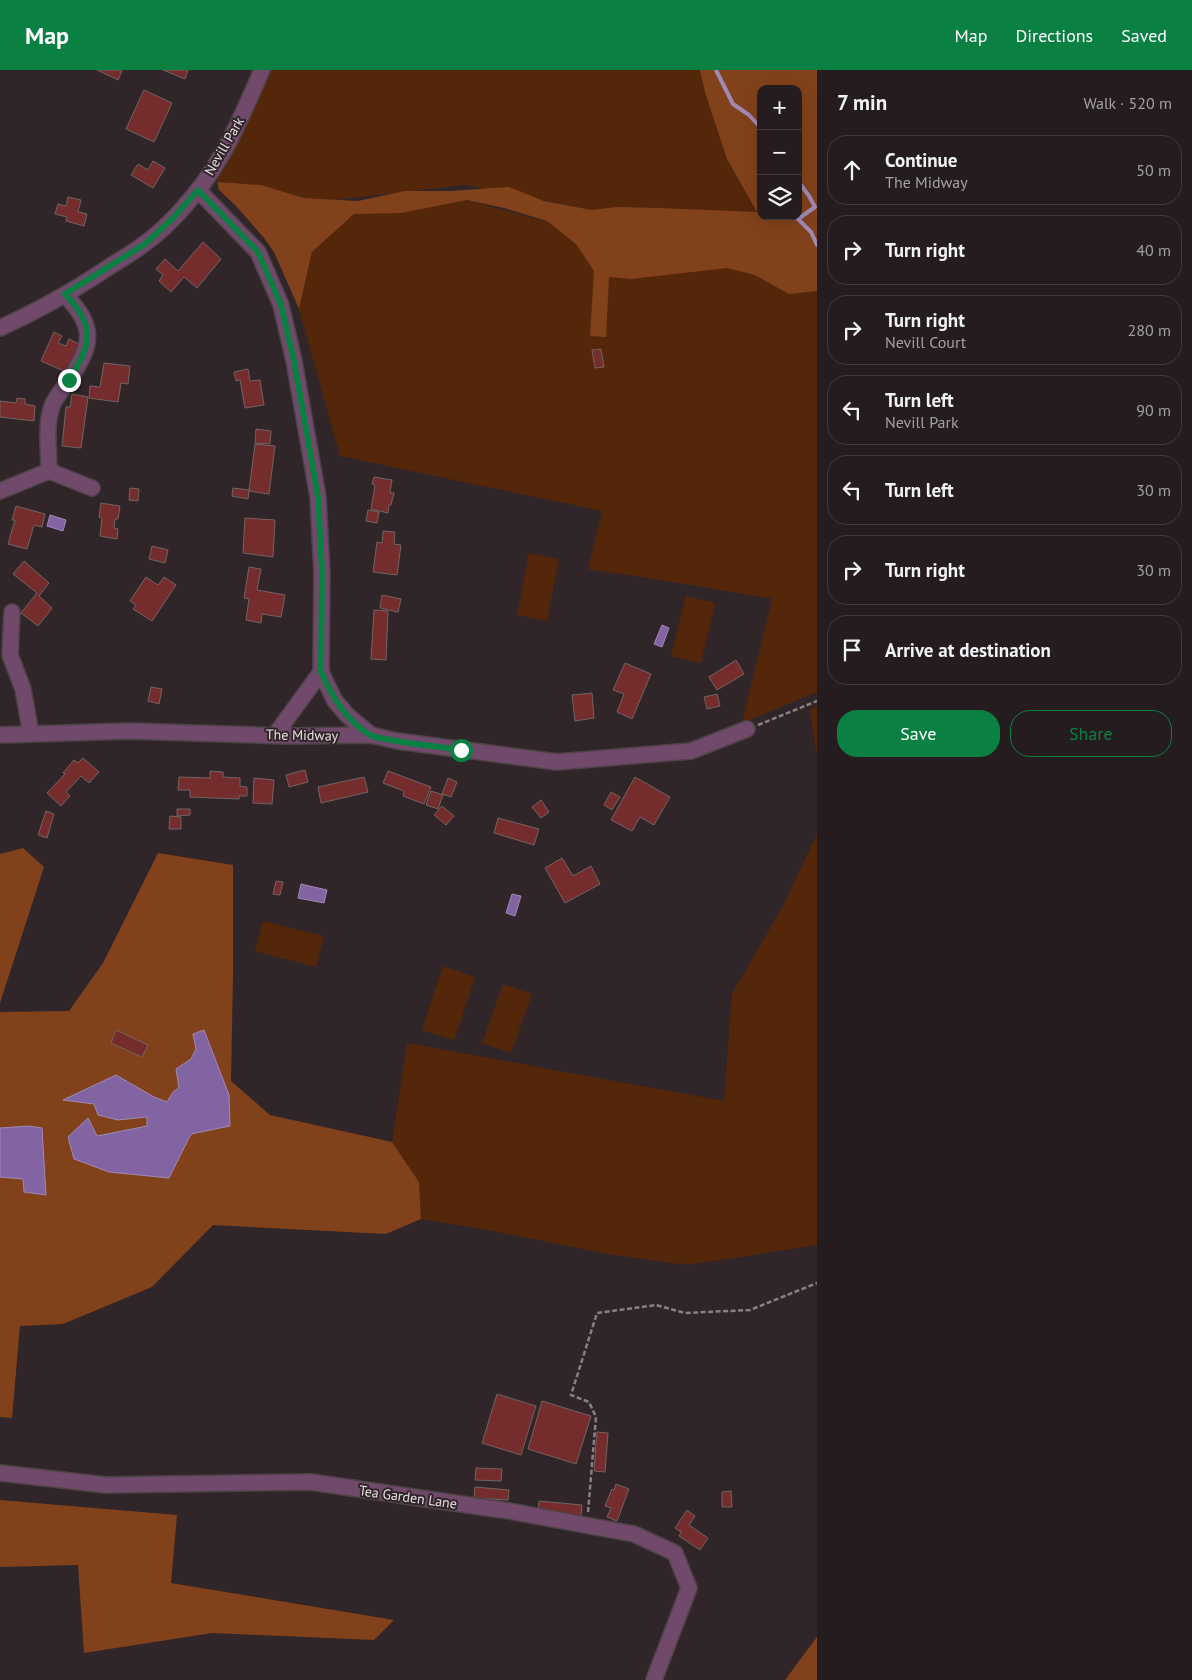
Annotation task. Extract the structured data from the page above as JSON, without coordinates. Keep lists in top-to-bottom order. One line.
{"streets":{"street":["Nevill Park","The Midway","Tea Garden Lane"]},"page":{"header":"Map","nav":["Map","Directions","Saved"],"heading":["7 min","Walk · 520 m"],"map_buttons":["+","−"],"list":[["Continue","The Midway","50 m"],["Turn right","40 m"],["Turn right","Nevill Court","280 m"],["Turn left","Nevill Park","90 m"],["Turn left","30 m"],["Turn right","30 m"],"Arrive at destination"],"buttons":["Save","Share"]}}
